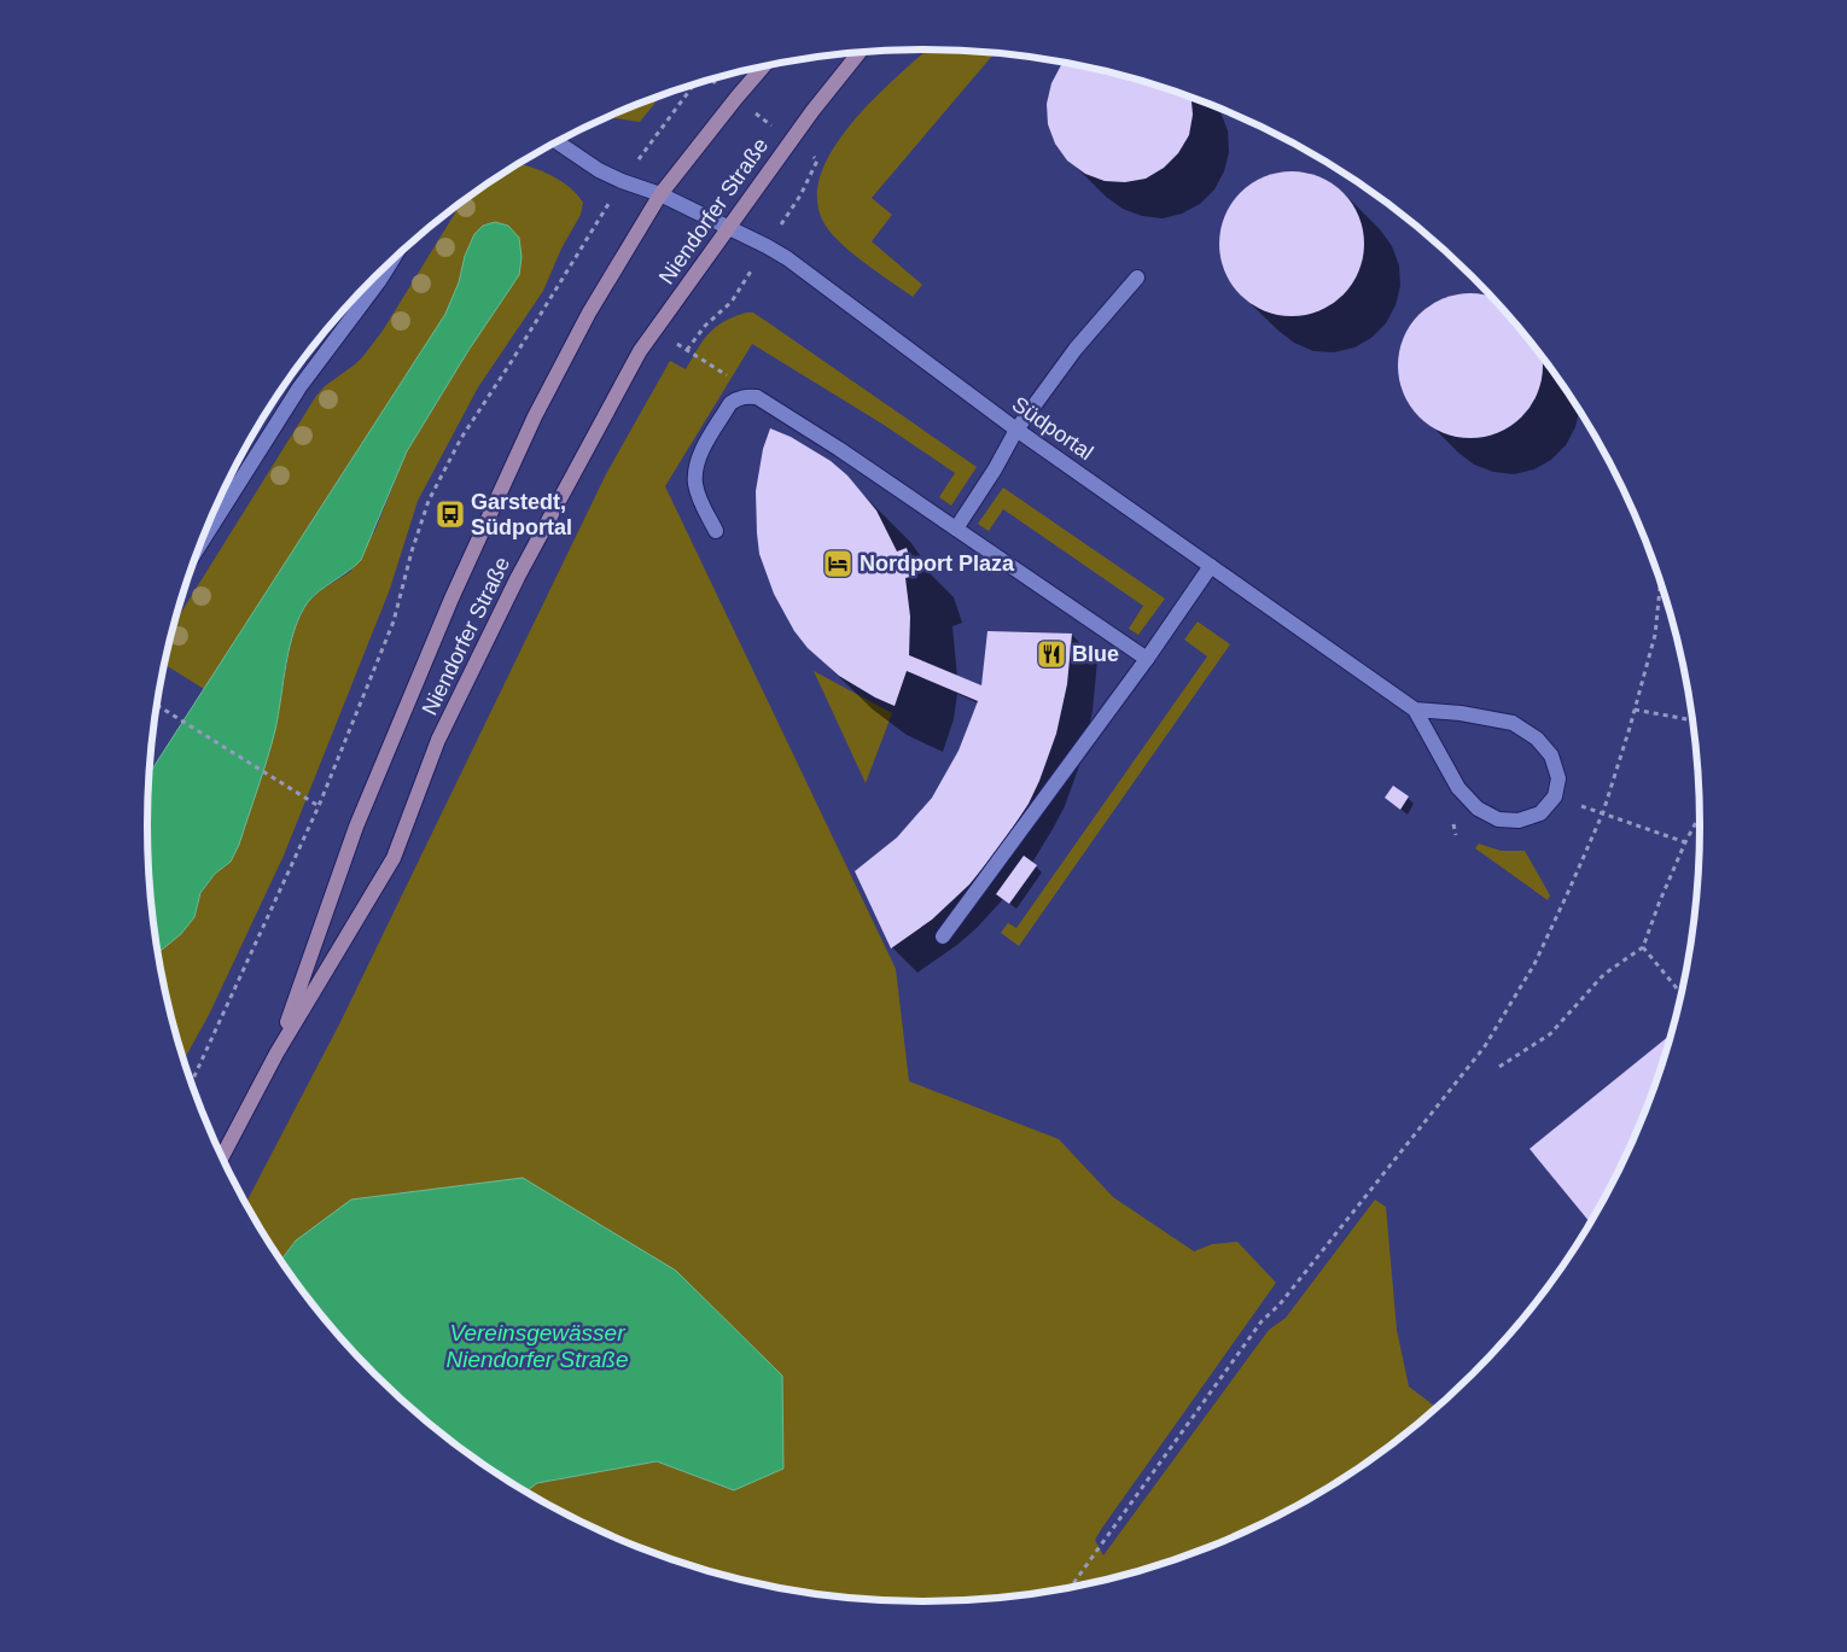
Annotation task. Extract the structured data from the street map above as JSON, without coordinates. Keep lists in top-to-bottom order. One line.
{"streets":{"main road":["Niendorfer Straße"],"street":["Südportal"]},"crossings":[["Niendorfer Straße","Südportal"]],"water":["Vereinsgewässer Niendorfer Straße"],"places":{"bus stop":["Garstedt, Südportal"],"hotel":["Nordport Plaza"],"restaurant":["Blue"]}}
